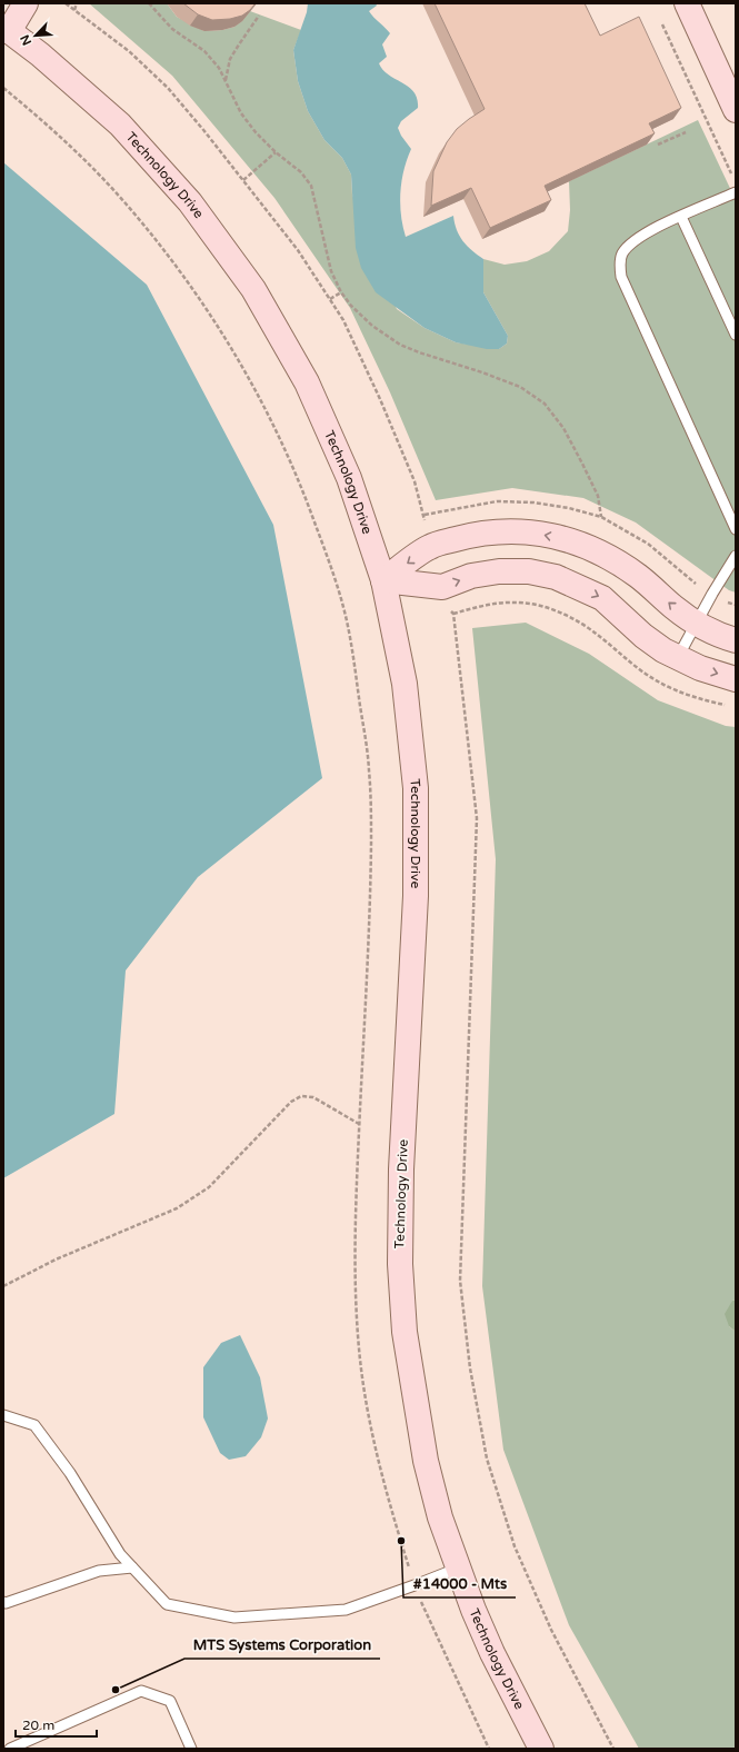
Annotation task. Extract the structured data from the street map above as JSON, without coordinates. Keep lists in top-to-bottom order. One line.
{"streets":{"street":["Technology Drive"]},"places":["#14000 - Mts","MTS Systems Corporation"],"scale_bar":"20 m","north":"bottom left"}
